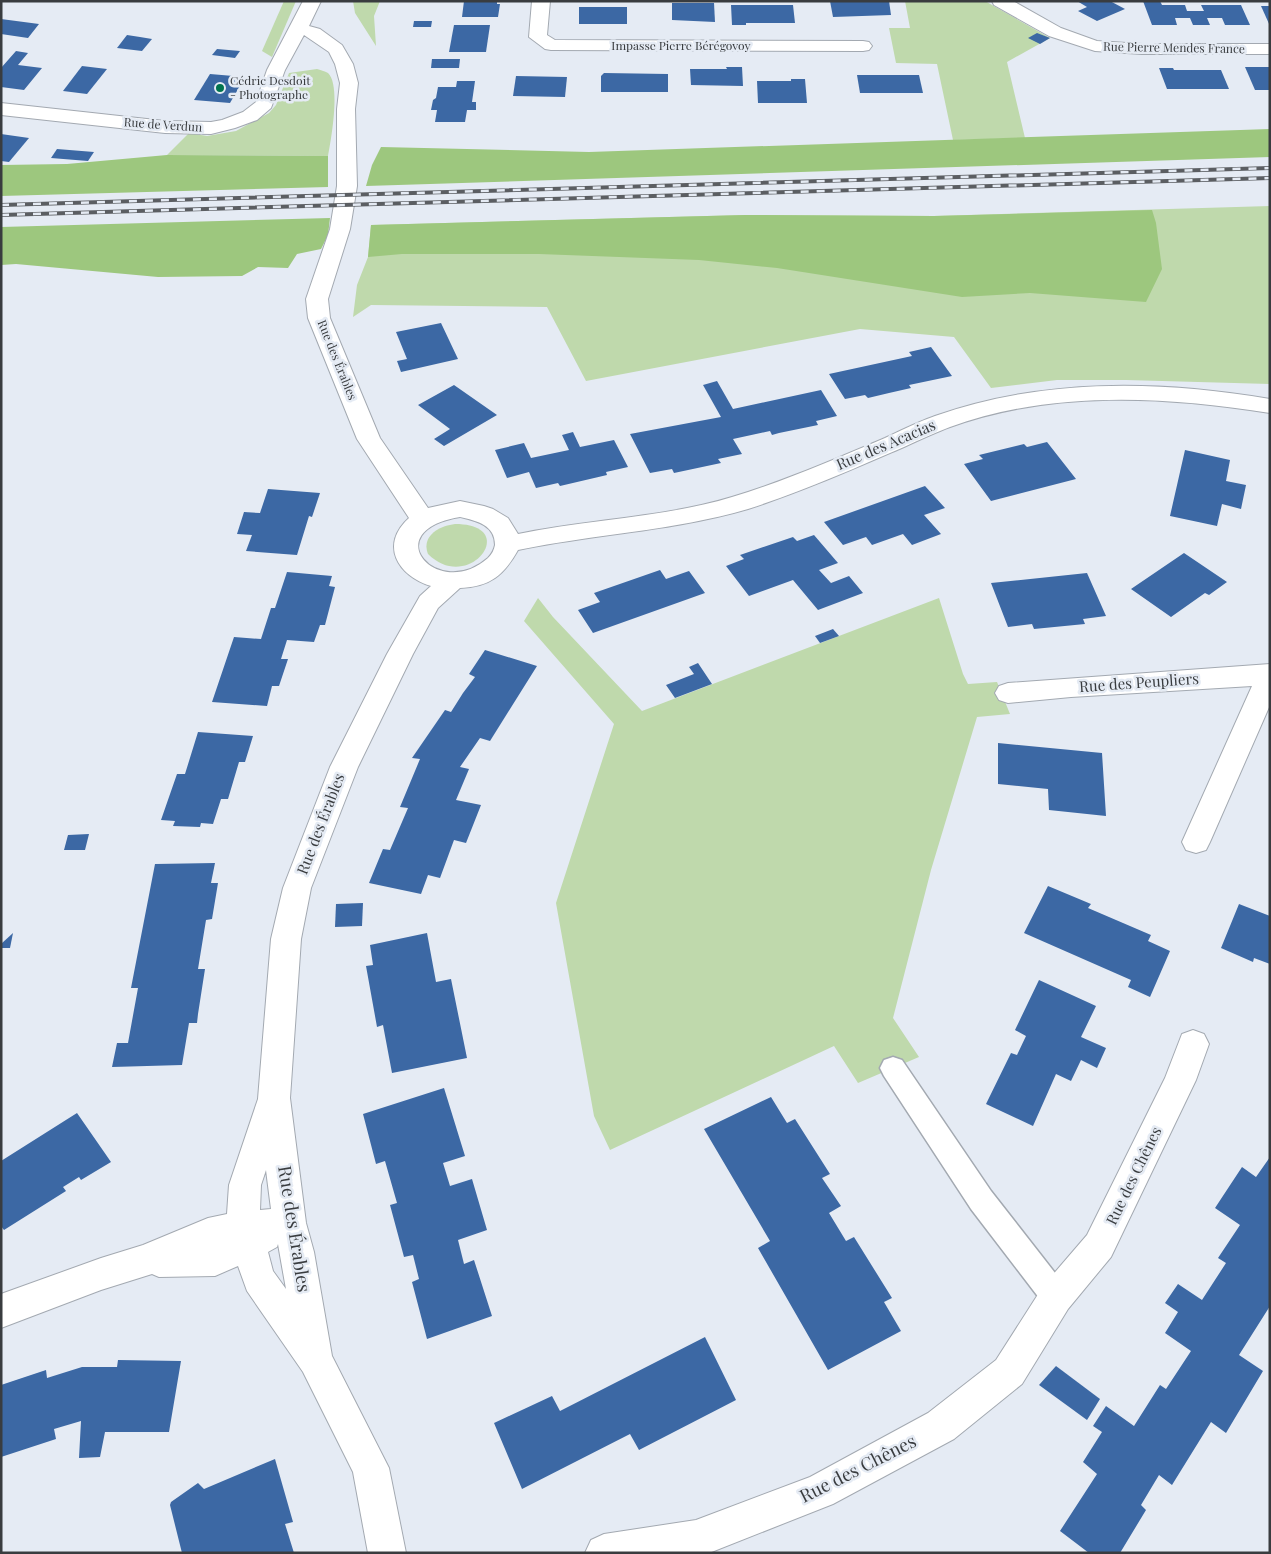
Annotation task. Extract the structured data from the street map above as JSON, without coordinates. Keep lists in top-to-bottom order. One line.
{"streets":{"street":["Impasse Pierre Bérégovoy","Rue Pierre Mendes France","Rue de Verdun","Rue des Érables","Rue des Acacias","Rue des Peupliers","Rue des Chênes"]},"crossings":[["Rue de Verdun","Rue des Érables"],["Rue des Érables","Rue des Acacias"]],"places":["Cédric Desdoit - Photographe"]}
